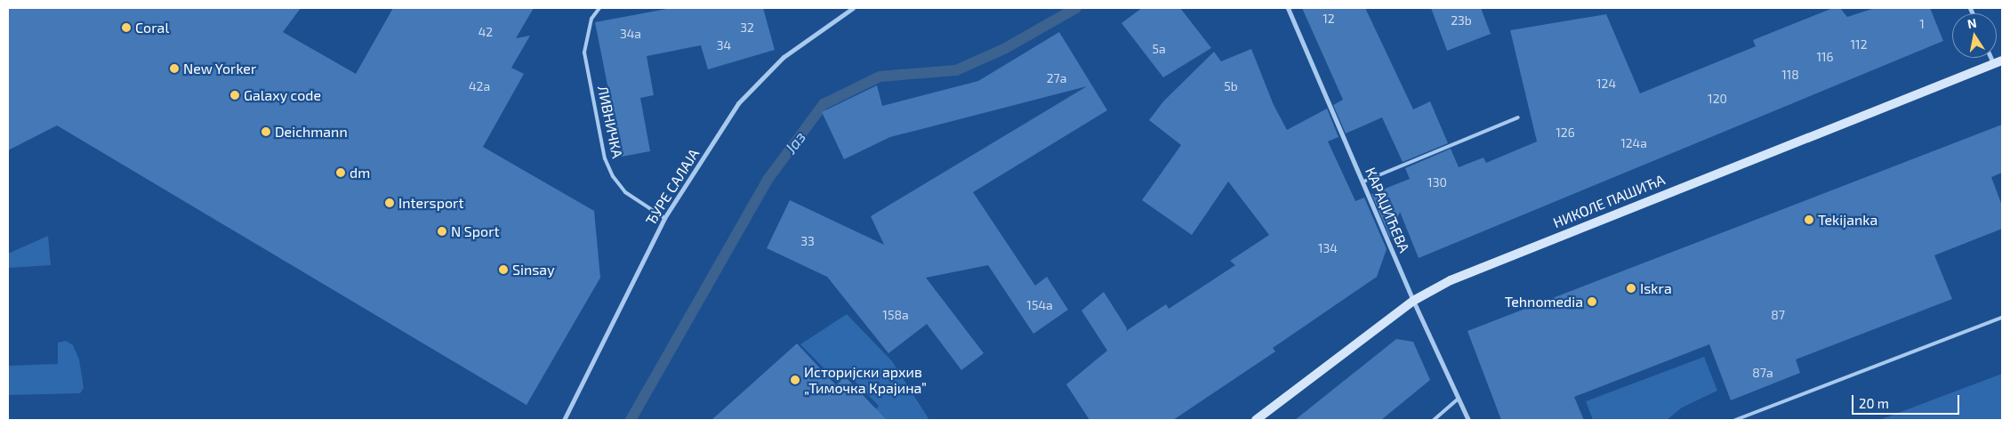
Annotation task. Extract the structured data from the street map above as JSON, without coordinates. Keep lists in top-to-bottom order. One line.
{"streets":{"street":["ЂУРЕ САЛАЈА","НИКОЛЕ ПАШИЋА","КАРАЏИЋЕВА"],"lane":["ЛИВНИЧКА"]},"crossings":[["ЛИВНИЧКА","ЂУРЕ САЛАЈА"],["НИКОЛЕ ПАШИЋА","КАРАЏИЋЕВА"]],"water":["Јаз"],"places":["Coral","New Yorker","Galaxy code","Deichmann","dm","Intersport","Tekijanka","N Sport","Sinsay","Iskra","Tehnomedia","Историјски архив „Тимочка Крајина”"],"house_numbers":["12","23b","1","32","42","34a","112","34","5a","116","118","27a","124","42a","5b","120","126","124a","130","33","134","154a","158a","87","87a"],"scale_bar":"20 m","north":"top"}
